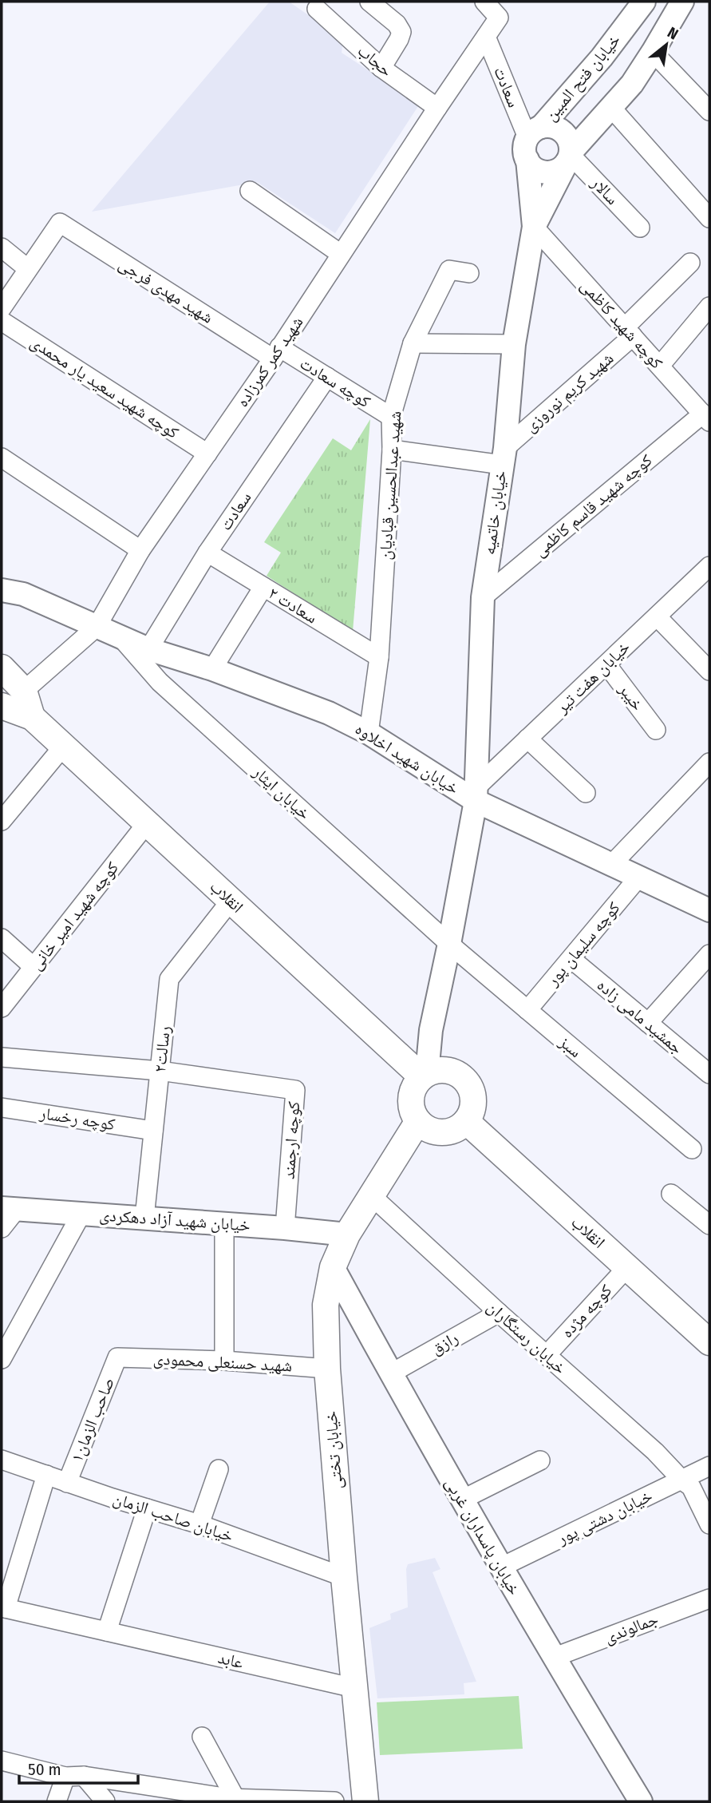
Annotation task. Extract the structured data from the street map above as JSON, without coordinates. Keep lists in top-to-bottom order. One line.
{"streets":{"main road":["انقلاب","خیابان تختی"],"street":["حجاب","خیابان فتح المبین","سعادت","سالار","شهید مهدی فرجی","کوچه شهید کاظمی","شهید کمر کمرزاده","کوچه سعادت","کوچه شهید سعید یار محمدی","شهید کریم نوروزی","شهید عبدالحسین قبادیان","کوچه شهید قاسم کاظمی","خیابان خاتمیه","سعادت ۲","خیابان هفت تیر","خیبر","خیابان شهید اخلاوه","خیابان ایثار","کوچه شهید امیر خانی","کوچه سلیمان پور","جمشید مامی زاده","سبز","رسالت۲","کوچه رخسار","کوچه ارجمند","خیابان شهید آزاد دهکردی","کوچه مژده","خیابان رستگاران","رازق","شهید حسنعلی محمودی","صاحب الزمان۱","خیابان صاحب الزمان","خیابان دشتی پور","خیابان پاسداران غربی","جمالوندی","عابد"]},"crossings":[["حجاب","شهید کمر کمرزاده"],["خیابان فتح المبین","سعادت"],["خیابان فتح المبین","سالار"],["خیابان فتح المبین","خیابان خاتمیه"],["سعادت","سالار"],["سعادت","شهید کمر کمرزاده"],["سعادت","کوچه سعادت"],["سعادت","خیابان خاتمیه"],["سعادت","سعادت ۲"],["سعادت","خیابان شهید اخلاوه"],["سالار","خیابان خاتمیه"],["شهید مهدی فرجی","شهید کمر کمرزاده"],["شهید مهدی فرجی","کوچه سعادت"],["کوچه شهید کاظمی","شهید کریم نوروزی"],["کوچه شهید کاظمی","کوچه شهید قاسم کاظمی"],["کوچه شهید کاظمی","خیابان خاتمیه"],["شهید کمر کمرزاده","کوچه سعادت"],["شهید کمر کمرزاده","کوچه شهید سعید یار محمدی"],["شهید کمر کمرزاده","خیابان شهید اخلاوه"],["شهید کمر کمرزاده","انقلاب"],["کوچه سعادت","شهید عبدالحسین قبادیان"],["شهید کریم نوروزی","خیابان خاتمیه"],["شهید عبدالحسین قبادیان","سعادت ۲"],["شهید عبدالحسین قبادیان","خیابان شهید اخلاوه"],["کوچه شهید قاسم کاظمی","خیابان خاتمیه"],["خیابان خاتمیه","خیابان هفت تیر"],["خیابان خاتمیه","خیابان شهید اخلاوه"],["خیابان هفت تیر","خیبر"],["خیابان هفت تیر","خیابان شهید اخلاوه"],["خیابان شهید اخلاوه","خیابان ایثار"],["خیابان شهید اخلاوه","کوچه سلیمان پور"],["خیابان ایثار","سبز"],["انقلاب","کوچه شهید امیر خانی"],["انقلاب","رسالت۲"],["انقلاب","کوچه مژده"],["انقلاب","خیابان تختی"],["کوچه سلیمان پور","جمشید مامی زاده"],["کوچه سلیمان پور","سبز"],["رسالت۲","کوچه رخسار"],["رسالت۲","کوچه ارجمند"],["رسالت۲","خیابان شهید آزاد دهکردی"],["کوچه ارجمند","خیابان شهید آزاد دهکردی"],["خیابان شهید آزاد دهکردی","خیابان تختی"],["کوچه مژده","خیابان رستگاران"],["خیابان رستگاران","رازق"],["خیابان رستگاران","خیابان تختی"],["خیابان رستگاران","خیابان دشتی پور"],["رازق","خیابان پاسداران غربی"],["شهید حسنعلی محمودی","صاحب الزمان۱"],["شهید حسنعلی محمودی","خیابان تختی"],["صاحب الزمان۱","خیابان صاحب الزمان"],["خیابان تختی","خیابان صاحب الزمان"],["خیابان تختی","خیابان پاسداران غربی"],["خیابان تختی","عابد"],["خیابان دشتی پور","خیابان پاسداران غربی"],["خیابان پاسداران غربی","جمالوندی"]],"scale_bar":"50 m","north":"top right"}
